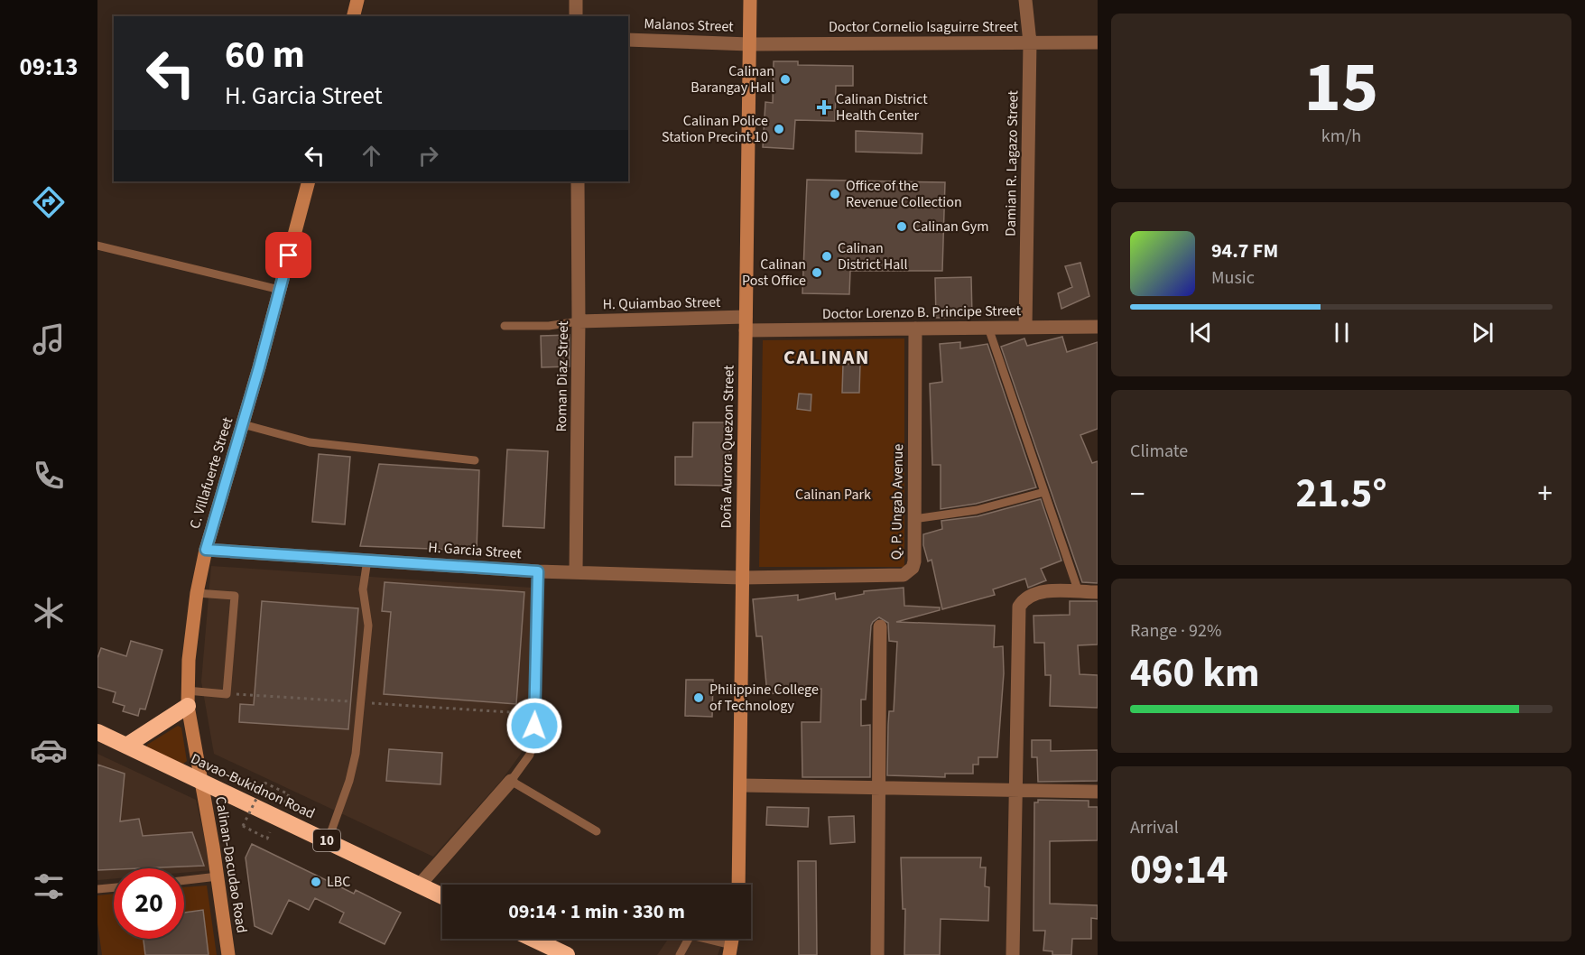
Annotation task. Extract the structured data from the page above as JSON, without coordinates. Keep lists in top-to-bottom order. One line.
{"streets":{"highway":["Davao-Bukidnon Road","10"],"street":["Malanos Street","Doctor Cornelio Isaguirre Street","Damian R. Lagazo Street","H. Quiambao Street","Doctor Lorenzo B. Principe Street","Roman Diaz Street","Doña Aurora Quezon Street","C. Villafuerte Street","Q. P. Ungab Avenue","H. Garcia Street","Calinan-Dacudao Road"]},"crossings":[["Malanos Street","Doctor Cornelio Isaguirre Street"],["Malanos Street","Doña Aurora Quezon Street"],["Doctor Cornelio Isaguirre Street","Damian R. Lagazo Street"],["Doctor Cornelio Isaguirre Street","Doña Aurora Quezon Street"],["Damian R. Lagazo Street","Doctor Lorenzo B. Principe Street"],["H. Quiambao Street","Doctor Lorenzo B. Principe Street"],["H. Quiambao Street","Roman Diaz Street"],["H. Quiambao Street","Doña Aurora Quezon Street"],["Doctor Lorenzo B. Principe Street","Doña Aurora Quezon Street"],["Doctor Lorenzo B. Principe Street","Q. P. Ungab Avenue"],["Roman Diaz Street","H. Garcia Street"],["Doña Aurora Quezon Street","Q. P. Ungab Avenue"],["Doña Aurora Quezon Street","H. Garcia Street"],["C. Villafuerte Street","H. Garcia Street"],["C. Villafuerte Street","Davao-Bukidnon Road"],["C. Villafuerte Street","Calinan-Dacudao Road"],["Q. P. Ungab Avenue","H. Garcia Street"],["Davao-Bukidnon Road","Calinan-Dacudao Road"]],"districts":["CALINAN"],"parks":["Calinan Park"],"places":{"other":["Calinan Barangay Hall","Calinan Police Station Precint 10","Office of the Revenue Collection","Calinan Gym","Calinan District Hall","Calinan Post Office","Philippine College of Technology","LBC"],"health":["Calinan District Health Center"]},"page":{"tabs":"09:13","tile":[["15","km/h"],"Climate",["Range · 92%","460 km"],["Arrival","09:14"]],"turn":["60 m","H. Garcia Street"],"song":["94.7 FM","Music"],"heat":["−","21.5°","+"],"limit":"20","trip":"09:14 · 1 min · 330 m"}}
